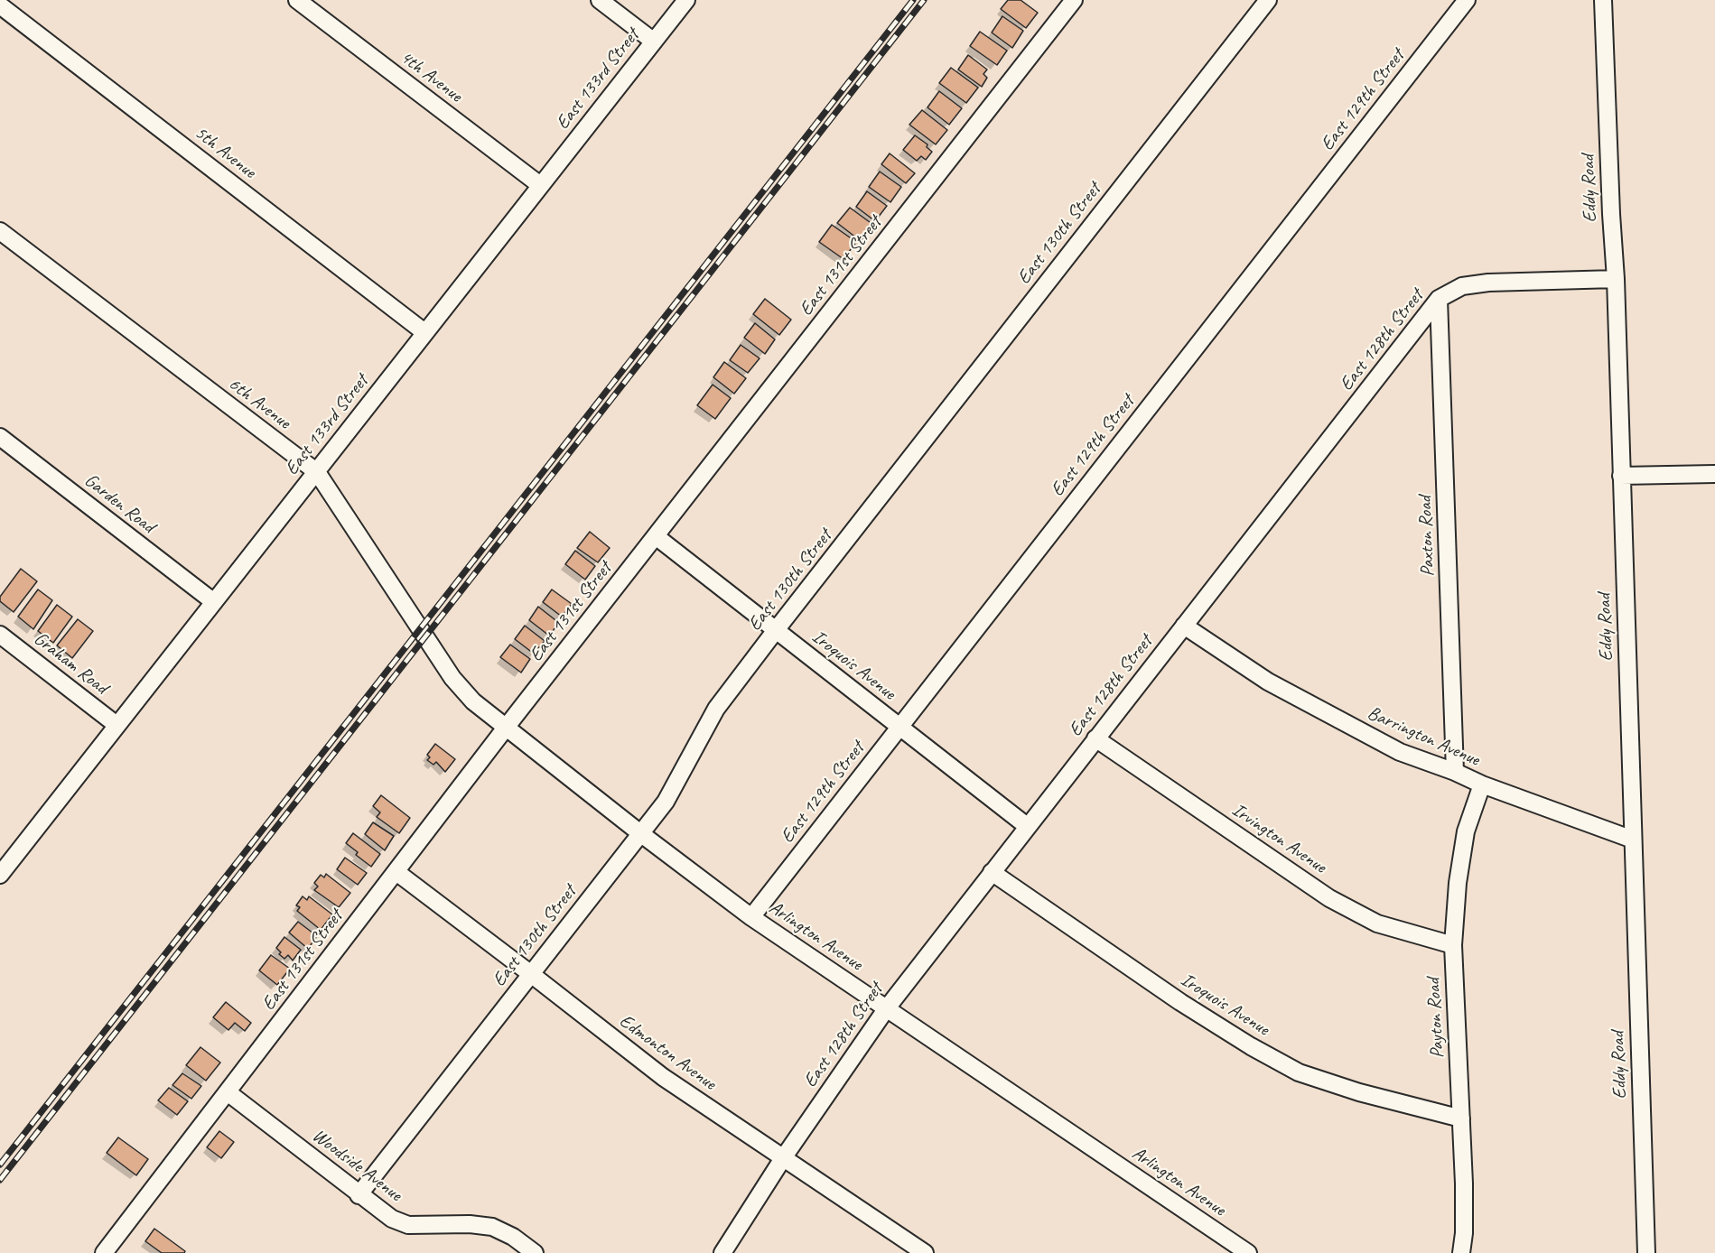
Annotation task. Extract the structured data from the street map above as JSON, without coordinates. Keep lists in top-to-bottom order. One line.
{"streets":{"street":["4th Avenue","East 133rd Street","East 129th Street","5th Avenue","Eddy Road","East 130th Street","East 131st Street","East 128th Street","6th Avenue","Garden Road","Paxton Road","Graham Road","Iroquois Avenue","Barrington Avenue","Irvington Avenue","Arlington Avenue","Payton Road","Edmonton Avenue","Woodside Avenue"]},"crossings":[["4th Avenue","East 133rd Street"],["East 133rd Street","5th Avenue"],["East 133rd Street","6th Avenue"],["East 133rd Street","Garden Road"],["East 133rd Street","Graham Road"],["East 129th Street","Iroquois Avenue"],["East 129th Street","Arlington Avenue"],["Eddy Road","East 128th Street"],["Eddy Road","Barrington Avenue"],["East 130th Street","Iroquois Avenue"],["East 130th Street","Arlington Avenue"],["East 130th Street","Edmonton Avenue"],["East 130th Street","Woodside Avenue"],["East 131st Street","6th Avenue"],["East 131st Street","Iroquois Avenue"],["East 131st Street","Arlington Avenue"],["East 131st Street","Edmonton Avenue"],["East 131st Street","Woodside Avenue"],["East 128th Street","Paxton Road"],["East 128th Street","Iroquois Avenue"],["East 128th Street","Barrington Avenue"],["East 128th Street","Irvington Avenue"],["East 128th Street","Arlington Avenue"],["East 128th Street","Edmonton Avenue"],["6th Avenue","Arlington Avenue"],["Paxton Road","Barrington Avenue"],["Iroquois Avenue","Payton Road"],["Barrington Avenue","Payton Road"],["Irvington Avenue","Payton Road"]]}
